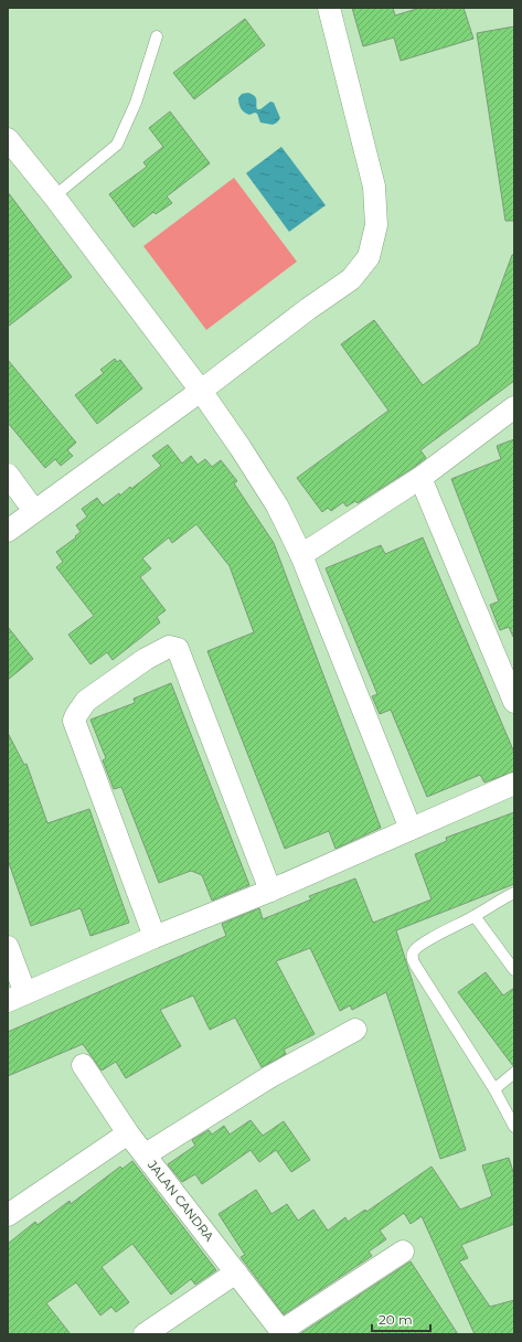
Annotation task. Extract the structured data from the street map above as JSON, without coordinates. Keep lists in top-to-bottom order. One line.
{"streets":{"street":["JALAN CANDRA"]},"scale_bar":"20 m"}
